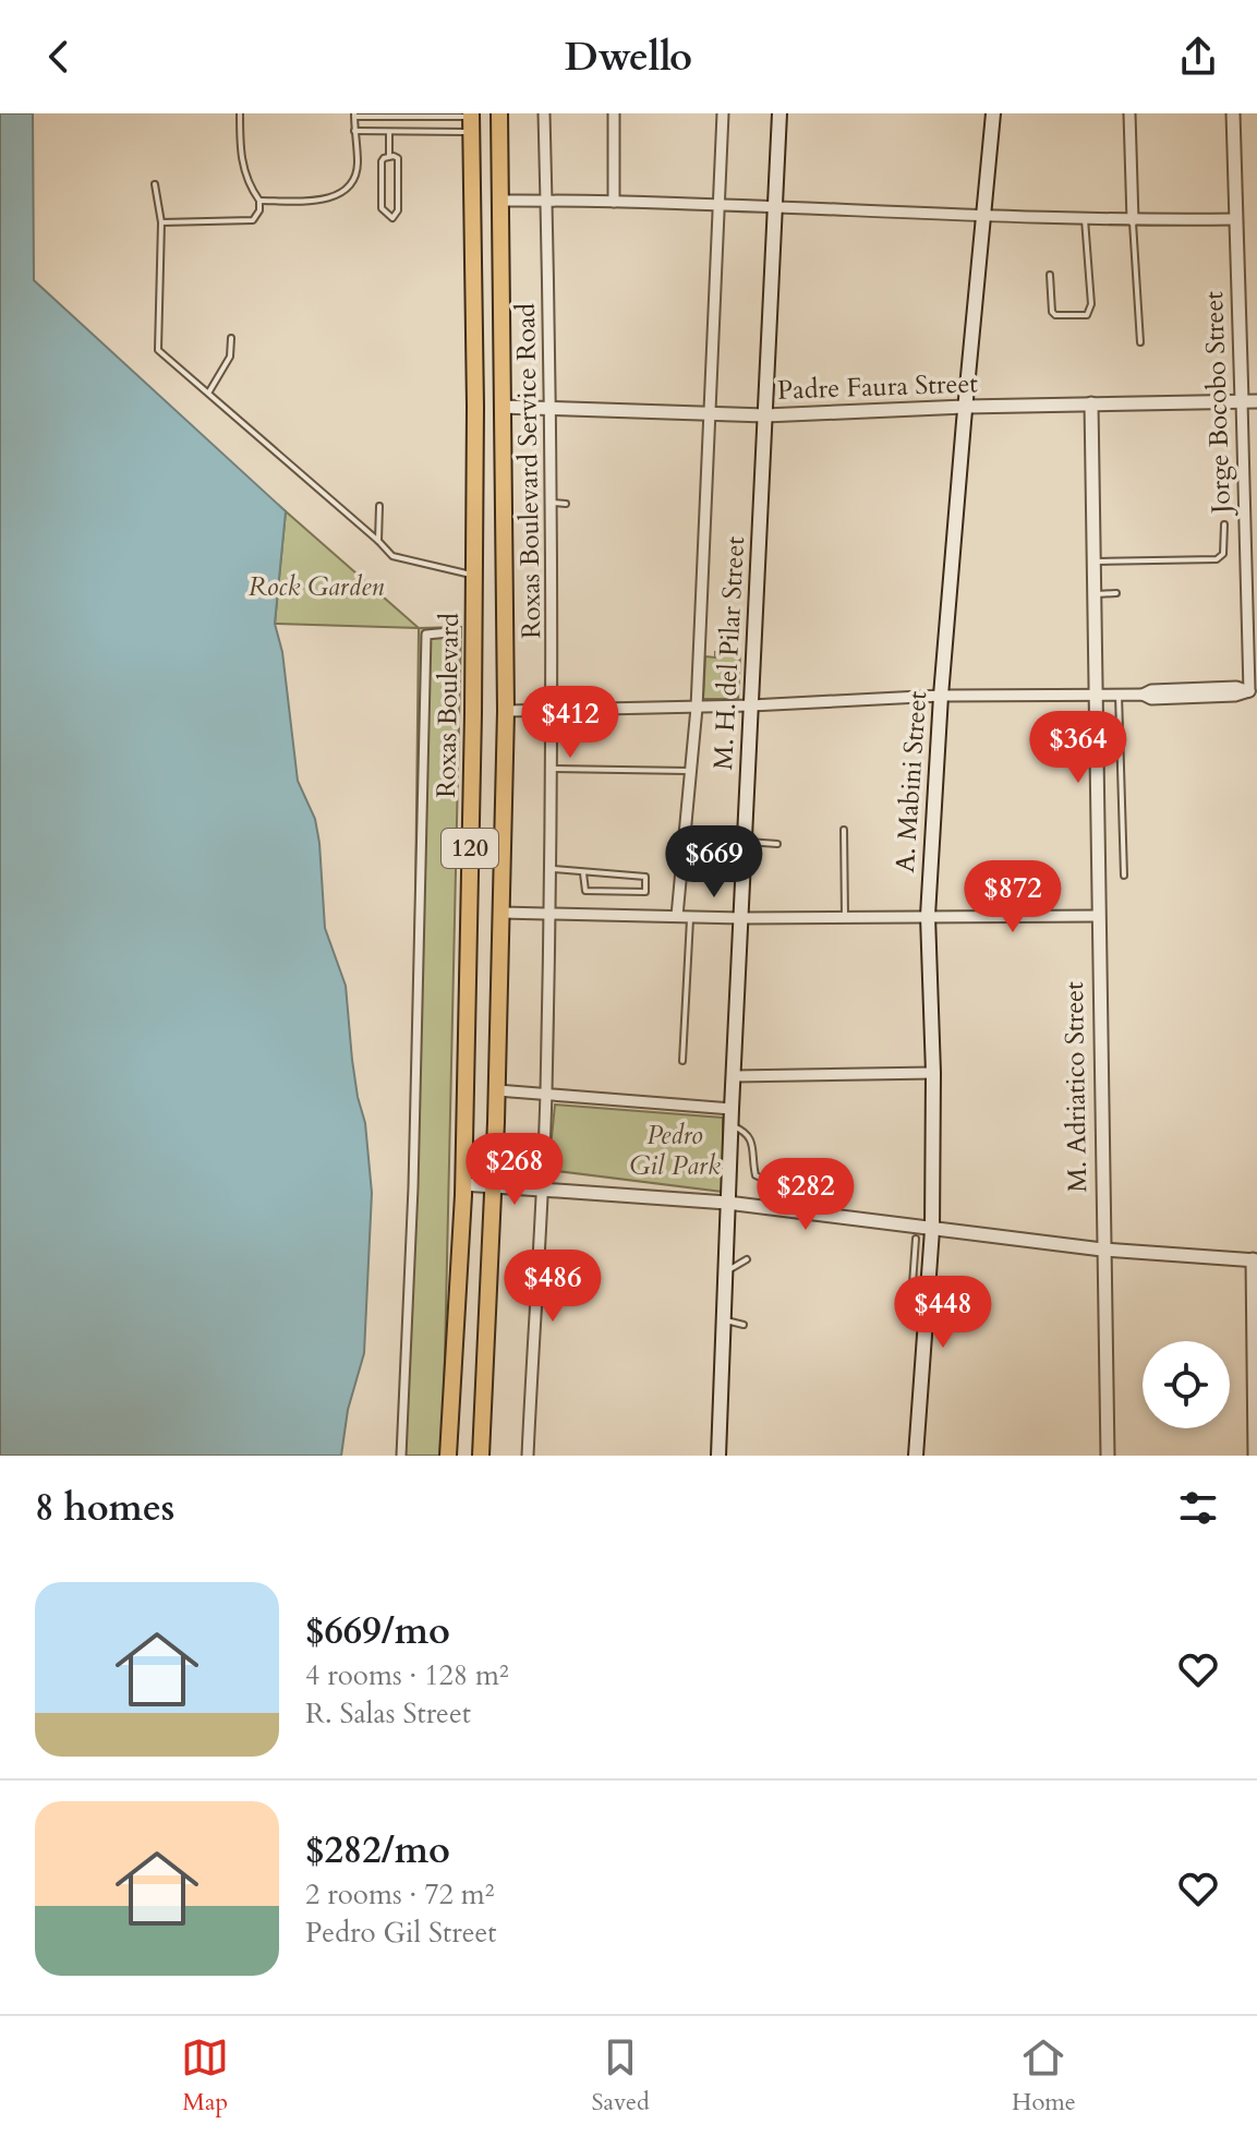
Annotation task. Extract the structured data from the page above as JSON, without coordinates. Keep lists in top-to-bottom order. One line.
{"streets":{"highway":["Roxas Boulevard","120"],"main road":["M. H. del Pilar Street","A. Mabini Street"],"street":["Padre Faura Street","Jorge Bocobo Street","Roxas Boulevard Service Road","M. Adriatico Street"]},"crossings":[["Padre Faura Street","Jorge Bocobo Street"],["Padre Faura Street","Roxas Boulevard Service Road"],["Padre Faura Street","M. H. del Pilar Street"],["Padre Faura Street","Roxas Boulevard"],["Padre Faura Street","A. Mabini Street"],["Padre Faura Street","M. Adriatico Street"]],"parks":["Rock Garden","Pedro Gil Park"],"page":{"header":"Dwello","price":["$412","$364","$669","$872","$268","$282","$486","$448"],"heading":"8 homes","list":[{"name":"$669/mo","note":"4 rooms · 128 m² · R. Salas Street"},{"name":"$282/mo","note":"2 rooms · 72 m² · Pedro Gil Street"}],"tabs":["Map","Saved","Home"]}}
